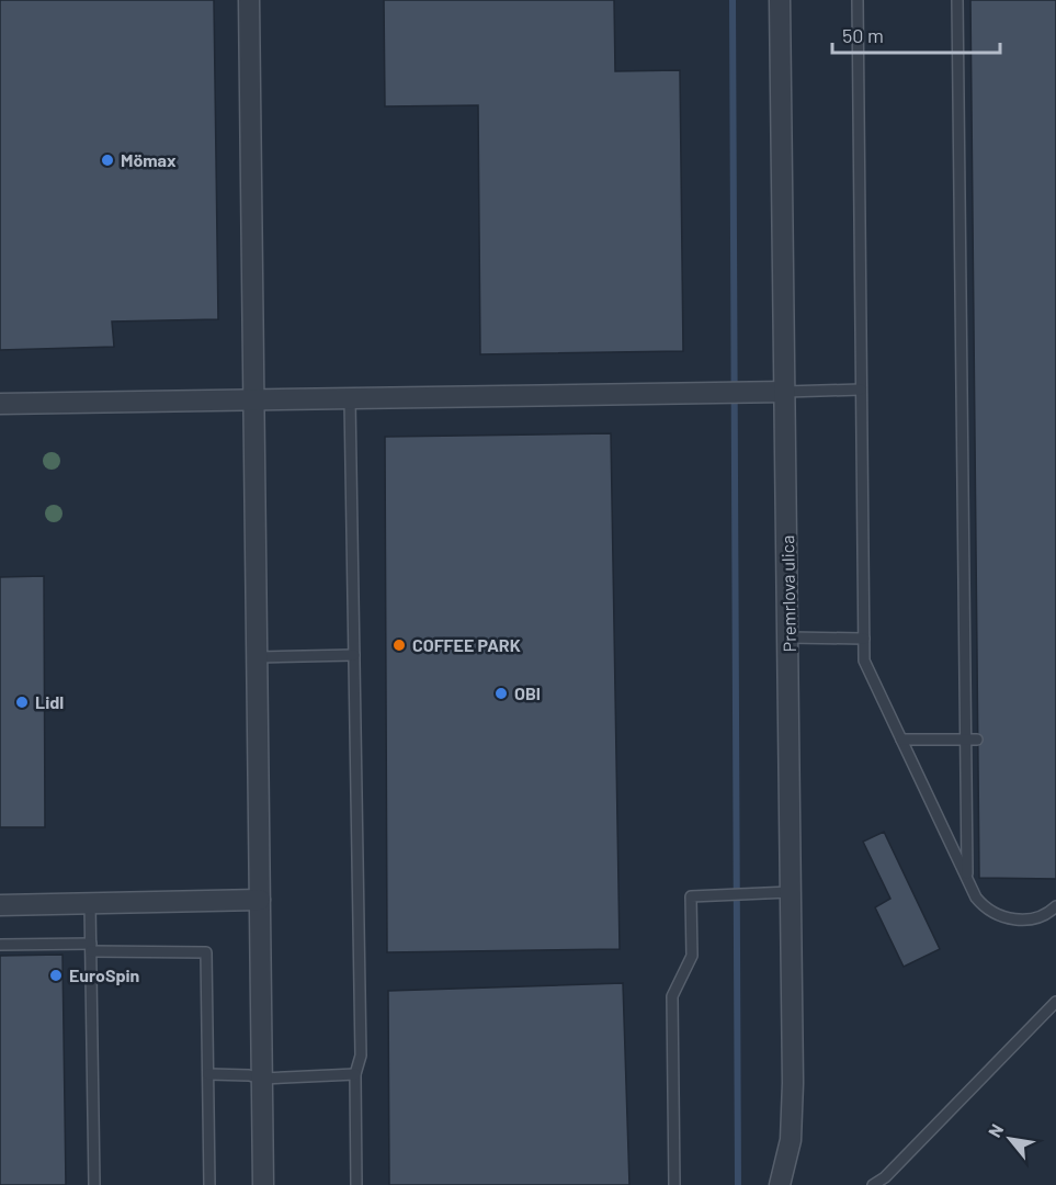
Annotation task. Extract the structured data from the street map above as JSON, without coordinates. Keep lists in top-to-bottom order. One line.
{"streets":{"street":["Premrlova ulica"]},"places":["Mömax","COFFEE PARK","OBI","Lidl","EuroSpin"],"scale_bar":"50 m","north":"top left"}
